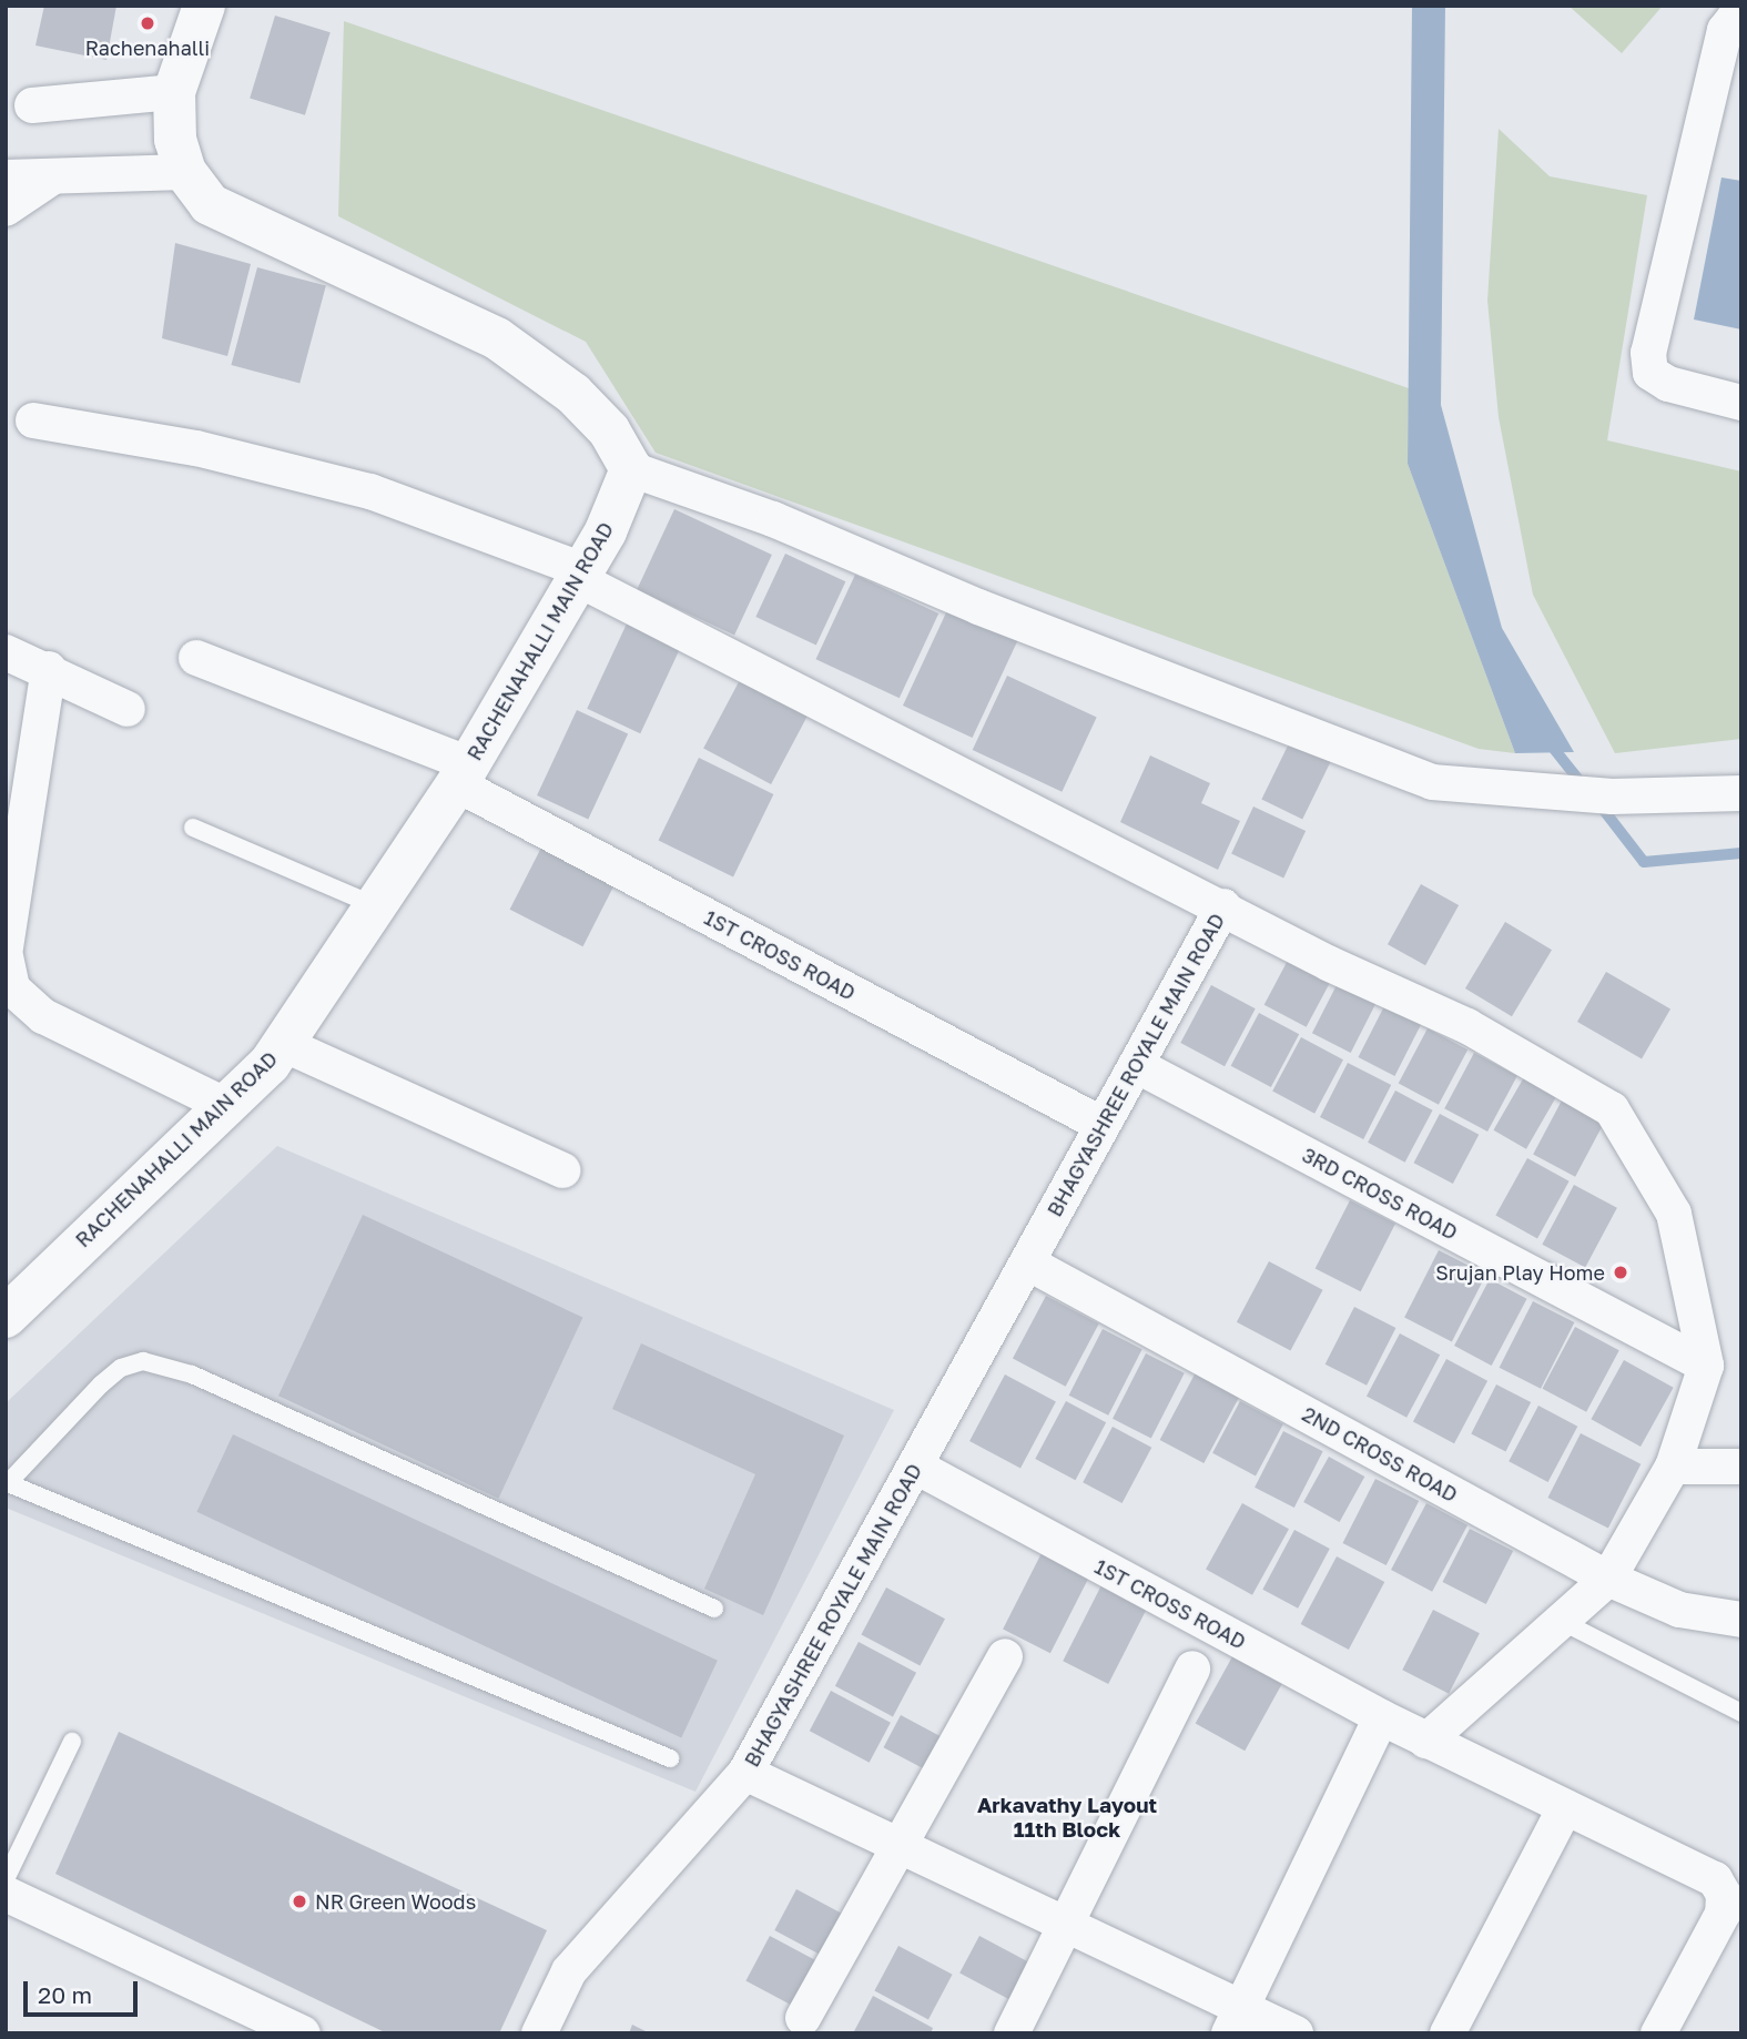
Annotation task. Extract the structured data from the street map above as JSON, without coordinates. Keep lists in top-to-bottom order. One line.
{"streets":{"street":["RACHENAHALLI MAIN ROAD","1ST CROSS ROAD","BHAGYASHREE ROYALE MAIN ROAD","3RD CROSS ROAD","2ND CROSS ROAD"]},"crossings":[["RACHENAHALLI MAIN ROAD","1ST CROSS ROAD"],["1ST CROSS ROAD","BHAGYASHREE ROYALE MAIN ROAD"],["BHAGYASHREE ROYALE MAIN ROAD","3RD CROSS ROAD"],["BHAGYASHREE ROYALE MAIN ROAD","2ND CROSS ROAD"]],"districts":["Arkavathy Layout 11th Block"],"places":["Rachenahalli","Srujan Play Home","NR Green Woods"],"scale_bar":"20 m"}
